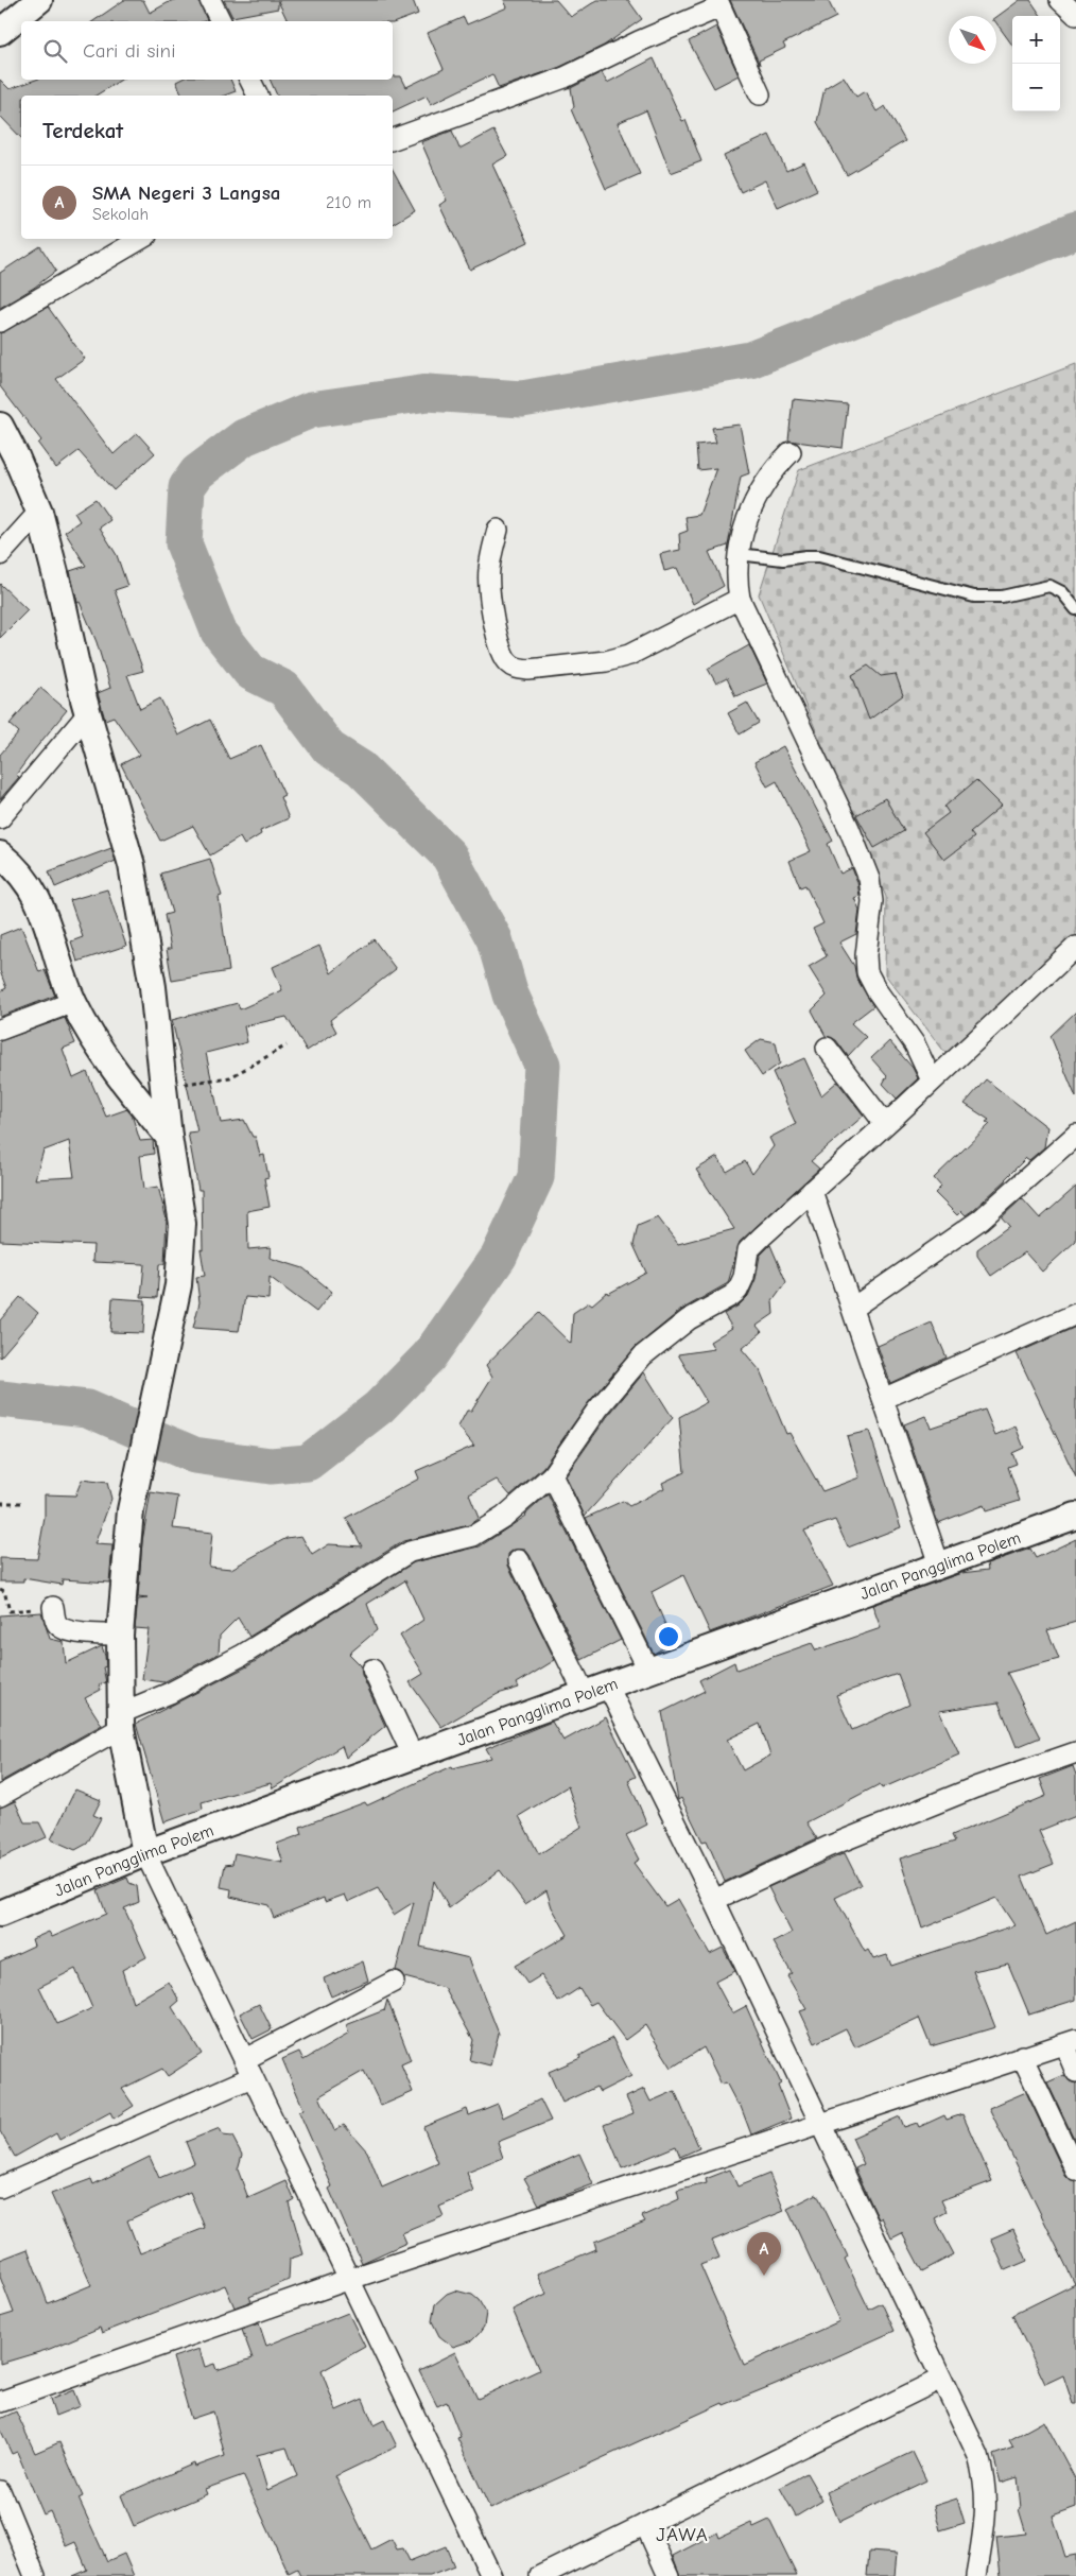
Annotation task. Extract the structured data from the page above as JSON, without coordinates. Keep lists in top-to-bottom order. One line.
{"streets":{"street":["Jalan Pangglima Polem"]},"districts":["JAWA"],"north":"bottom right","page":{"map_buttons":["+","−"],"search":"Cari di sini","heading":"Terdekat","list":[{"mark":"A","name":"SMA Negeri 3 Langsa","note":"Sekolah","value":"210 m"}],"pins":"A"}}
